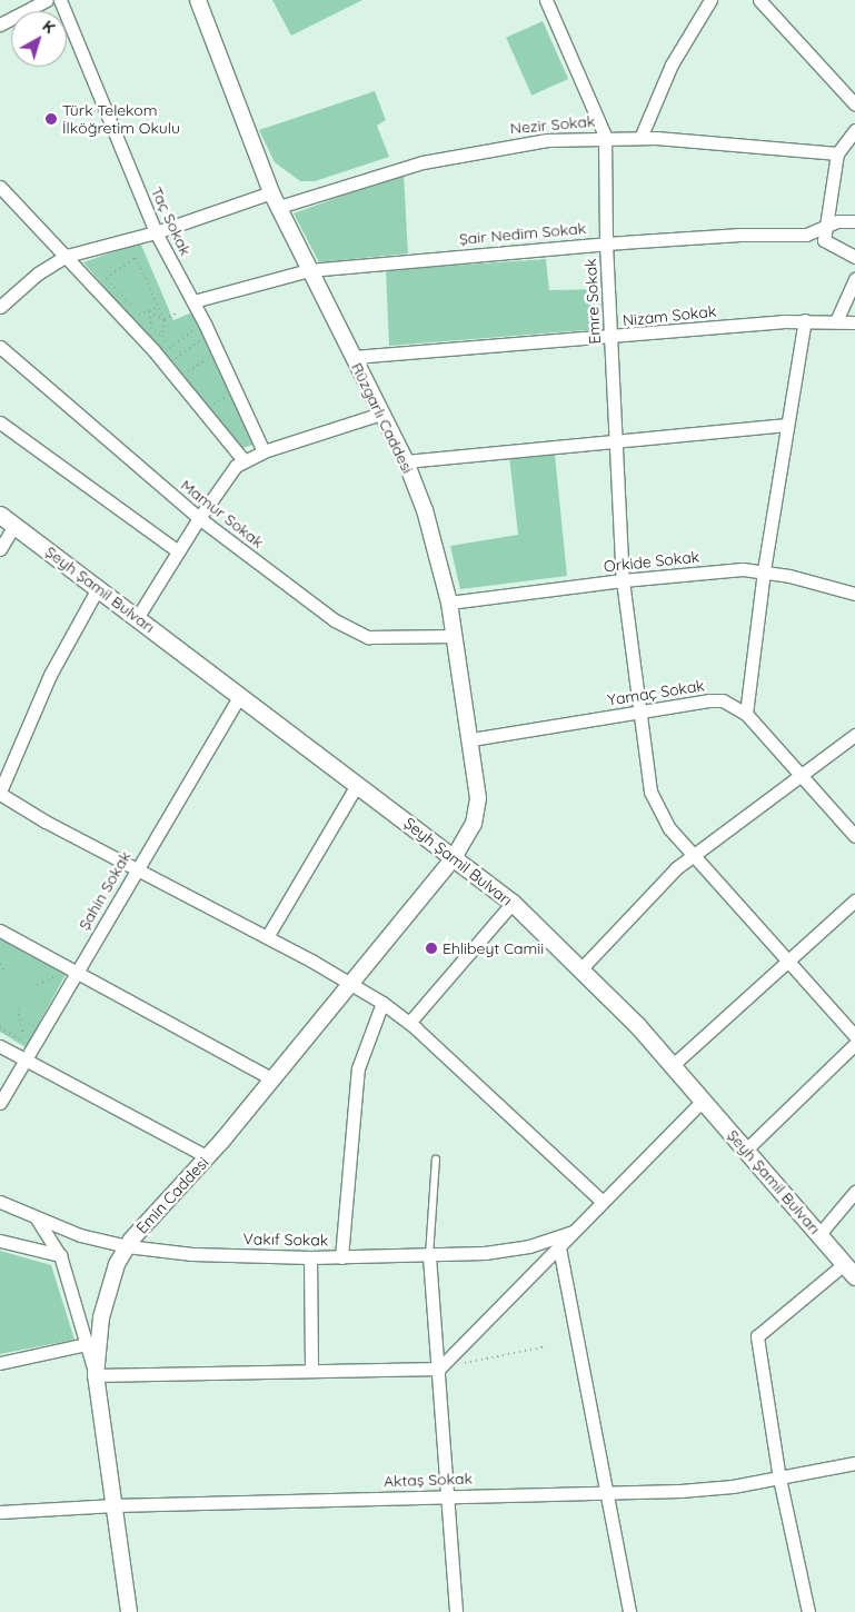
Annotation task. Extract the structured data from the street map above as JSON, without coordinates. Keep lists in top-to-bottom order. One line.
{"streets":{"main road":["Şeyh Şamil Bulvarı"],"street":["Nezir Sokak","Taç Sokak","Şair Nedim Sokak","Emre Sokak","Nizam Sokak","Rüzgarlı Caddesi","Mamur Sokak","Orkide Sokak","Yamaç Sokak","Şahin Sokak","Emin Caddesi","Vakıf Sokak","Aktaş Sokak"]},"crossings":[["Nezir Sokak","Emre Sokak"],["Nezir Sokak","Rüzgarlı Caddesi"],["Taç Sokak","Şair Nedim Sokak"],["Şair Nedim Sokak","Emre Sokak"],["Şair Nedim Sokak","Rüzgarlı Caddesi"],["Emre Sokak","Nizam Sokak"],["Emre Sokak","Orkide Sokak"],["Emre Sokak","Yamaç Sokak"],["Nizam Sokak","Rüzgarlı Caddesi"],["Rüzgarlı Caddesi","Mamur Sokak"],["Rüzgarlı Caddesi","Orkide Sokak"],["Rüzgarlı Caddesi","Şeyh Şamil Bulvarı"],["Rüzgarlı Caddesi","Yamaç Sokak"],["Rüzgarlı Caddesi","Emin Caddesi"],["Şeyh Şamil Bulvarı","Şahin Sokak"],["Şeyh Şamil Bulvarı","Emin Caddesi"],["Emin Caddesi","Vakıf Sokak"],["Emin Caddesi","Aktaş Sokak"]],"places":["Türk Telekom İlköğretim Okulu","Ehlibeyt Camii"],"north":"top right"}
